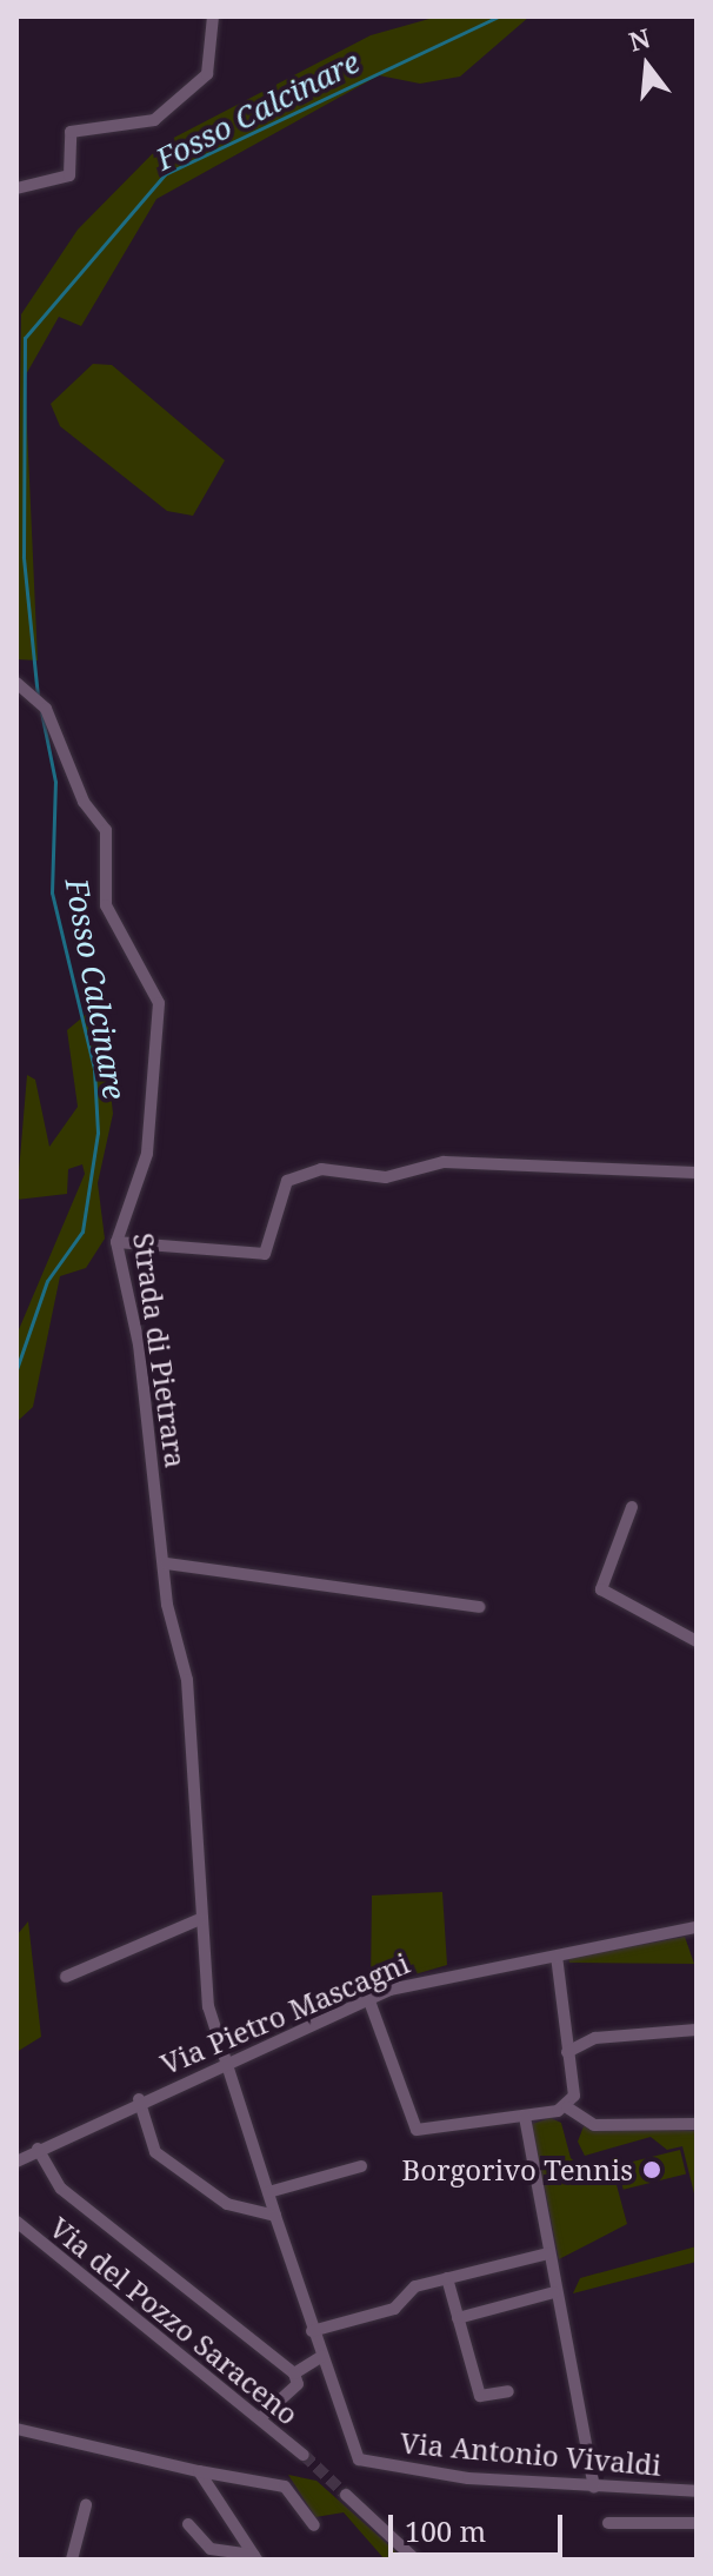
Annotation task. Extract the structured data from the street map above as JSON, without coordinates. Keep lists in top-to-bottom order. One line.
{"streets":{"street":["Strada di Pietrara","Via Pietro Mascagni","Via del Pozzo Saraceno","Via Antonio Vivaldi"]},"crossings":[["Strada di Pietrara","Via Pietro Mascagni"],["Strada di Pietrara","Via Antonio Vivaldi"],["Via Pietro Mascagni","Via Antonio Vivaldi"]],"water":["Fosso Calcinare"],"places":["Borgorivo Tennis"],"scale_bar":"100 m","north":"top"}
